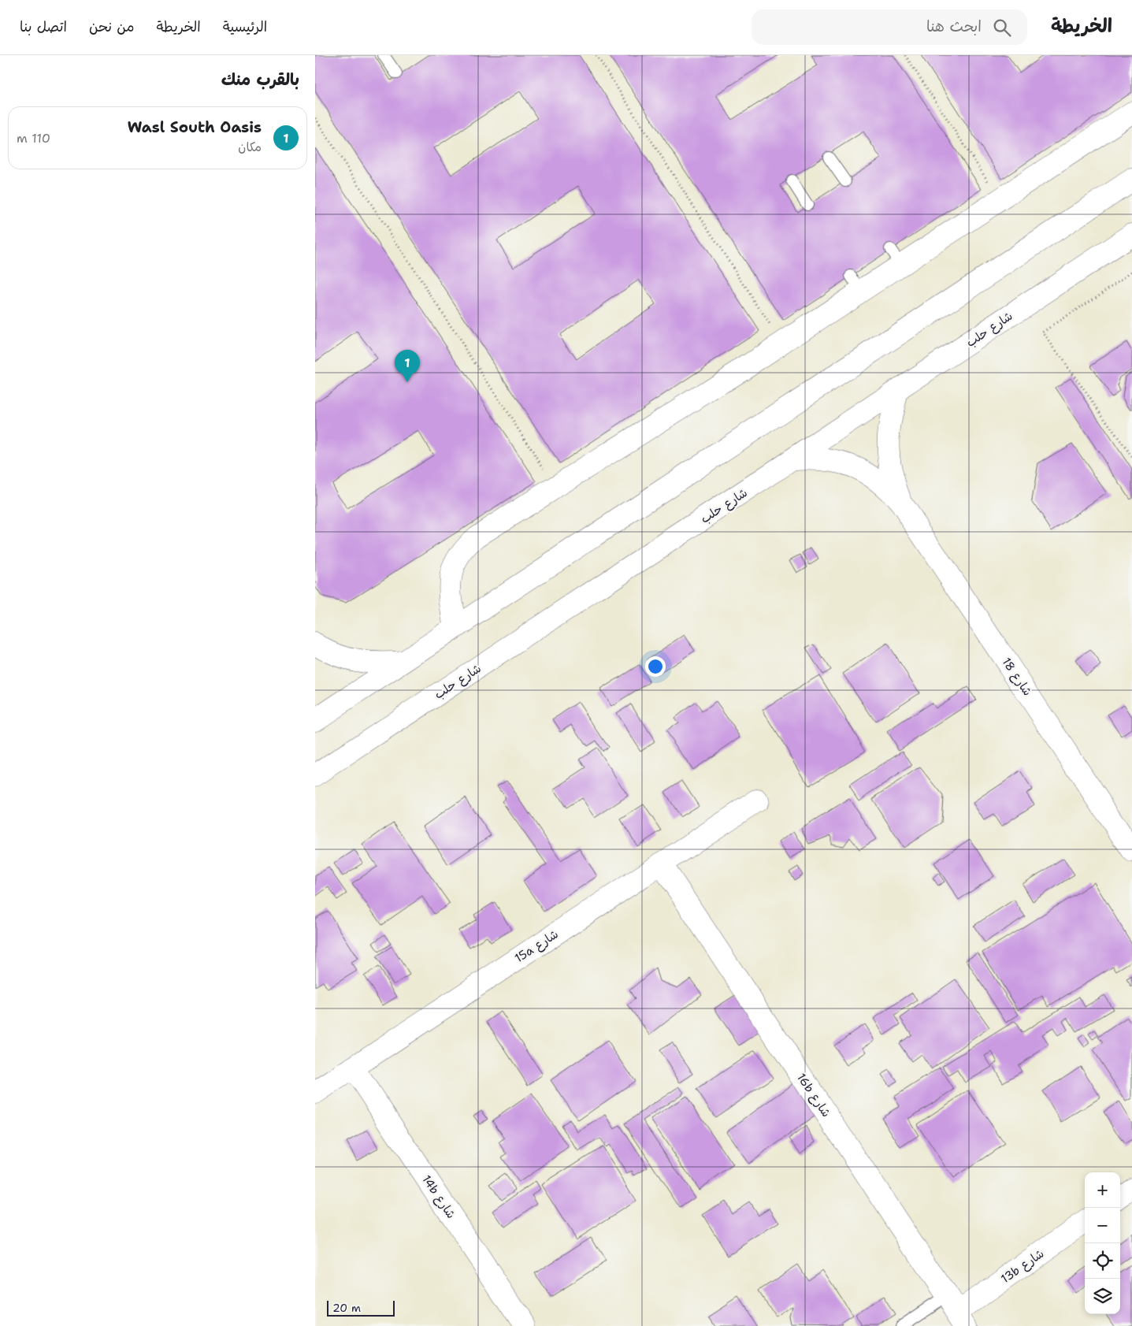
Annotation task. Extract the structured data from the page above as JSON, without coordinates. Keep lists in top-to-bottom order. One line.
{"streets":{"street":["شارع حلب","شارع 18","15a شارع","16b شارع","14b شارع","13b شارع"]},"crossings":[["شارع حلب","شارع 18"],["15a شارع","16b شارع"],["15a شارع","14b شارع"],["16b شارع","13b شارع"]],"scale_bar":"20 m","page":{"header":"الخريطة","search":"ابحث هنا","nav":["الرئيسية","الخريطة","من نحن","اتصل بنا"],"heading":"بالقرب منك","list":[{"mark":"1","name":"Wasl South Oasis","note":"مكان","value":"110 m"}],"pins":"1","map_buttons":["+","−"],"scale":"20 m"}}
